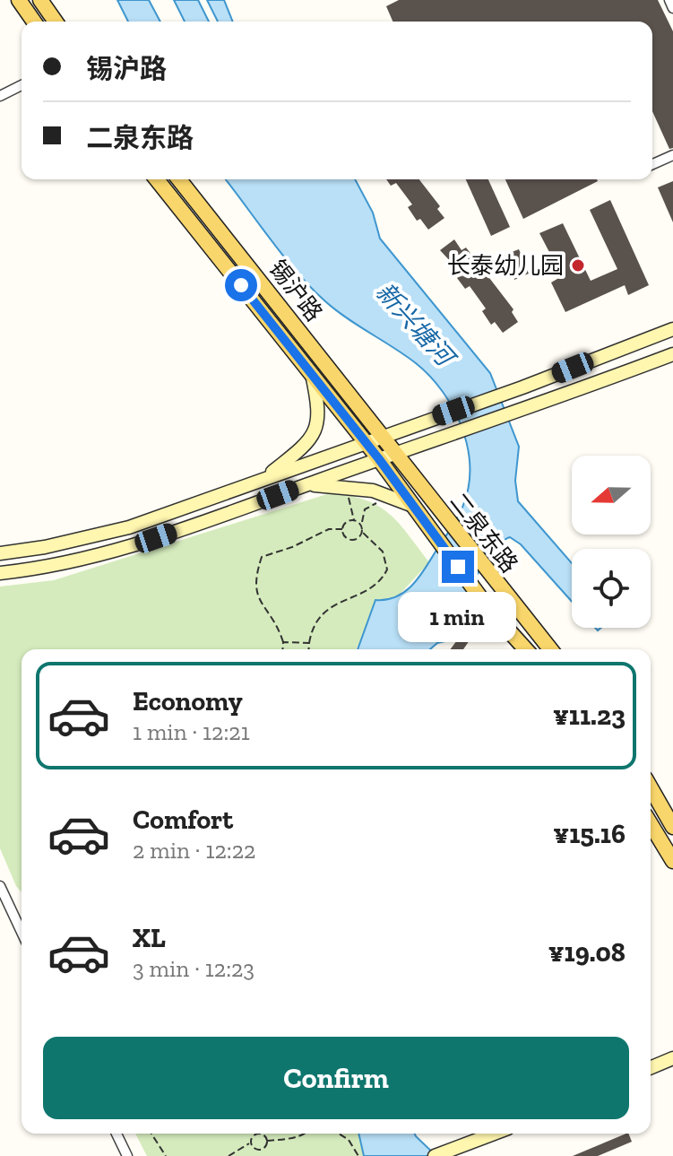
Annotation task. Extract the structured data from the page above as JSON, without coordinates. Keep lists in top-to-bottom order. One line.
{"streets":{"main road":["锡沪路","二泉东路"]},"crossings":[["锡沪路","二泉东路"]],"water":["新兴塘河"],"places":["长泰幼儿园"],"north":"left","page":{"banner":["锡沪路","二泉东路"],"bubble":"1 min","list":[{"name":"Economy","note":"1 min · 12:21","value":"¥11.23"},{"name":"Comfort","note":"2 min · 12:22","value":"¥15.16"},{"name":"XL","note":"3 min · 12:23","value":"¥19.08"}],"buttons":"Confirm"}}
